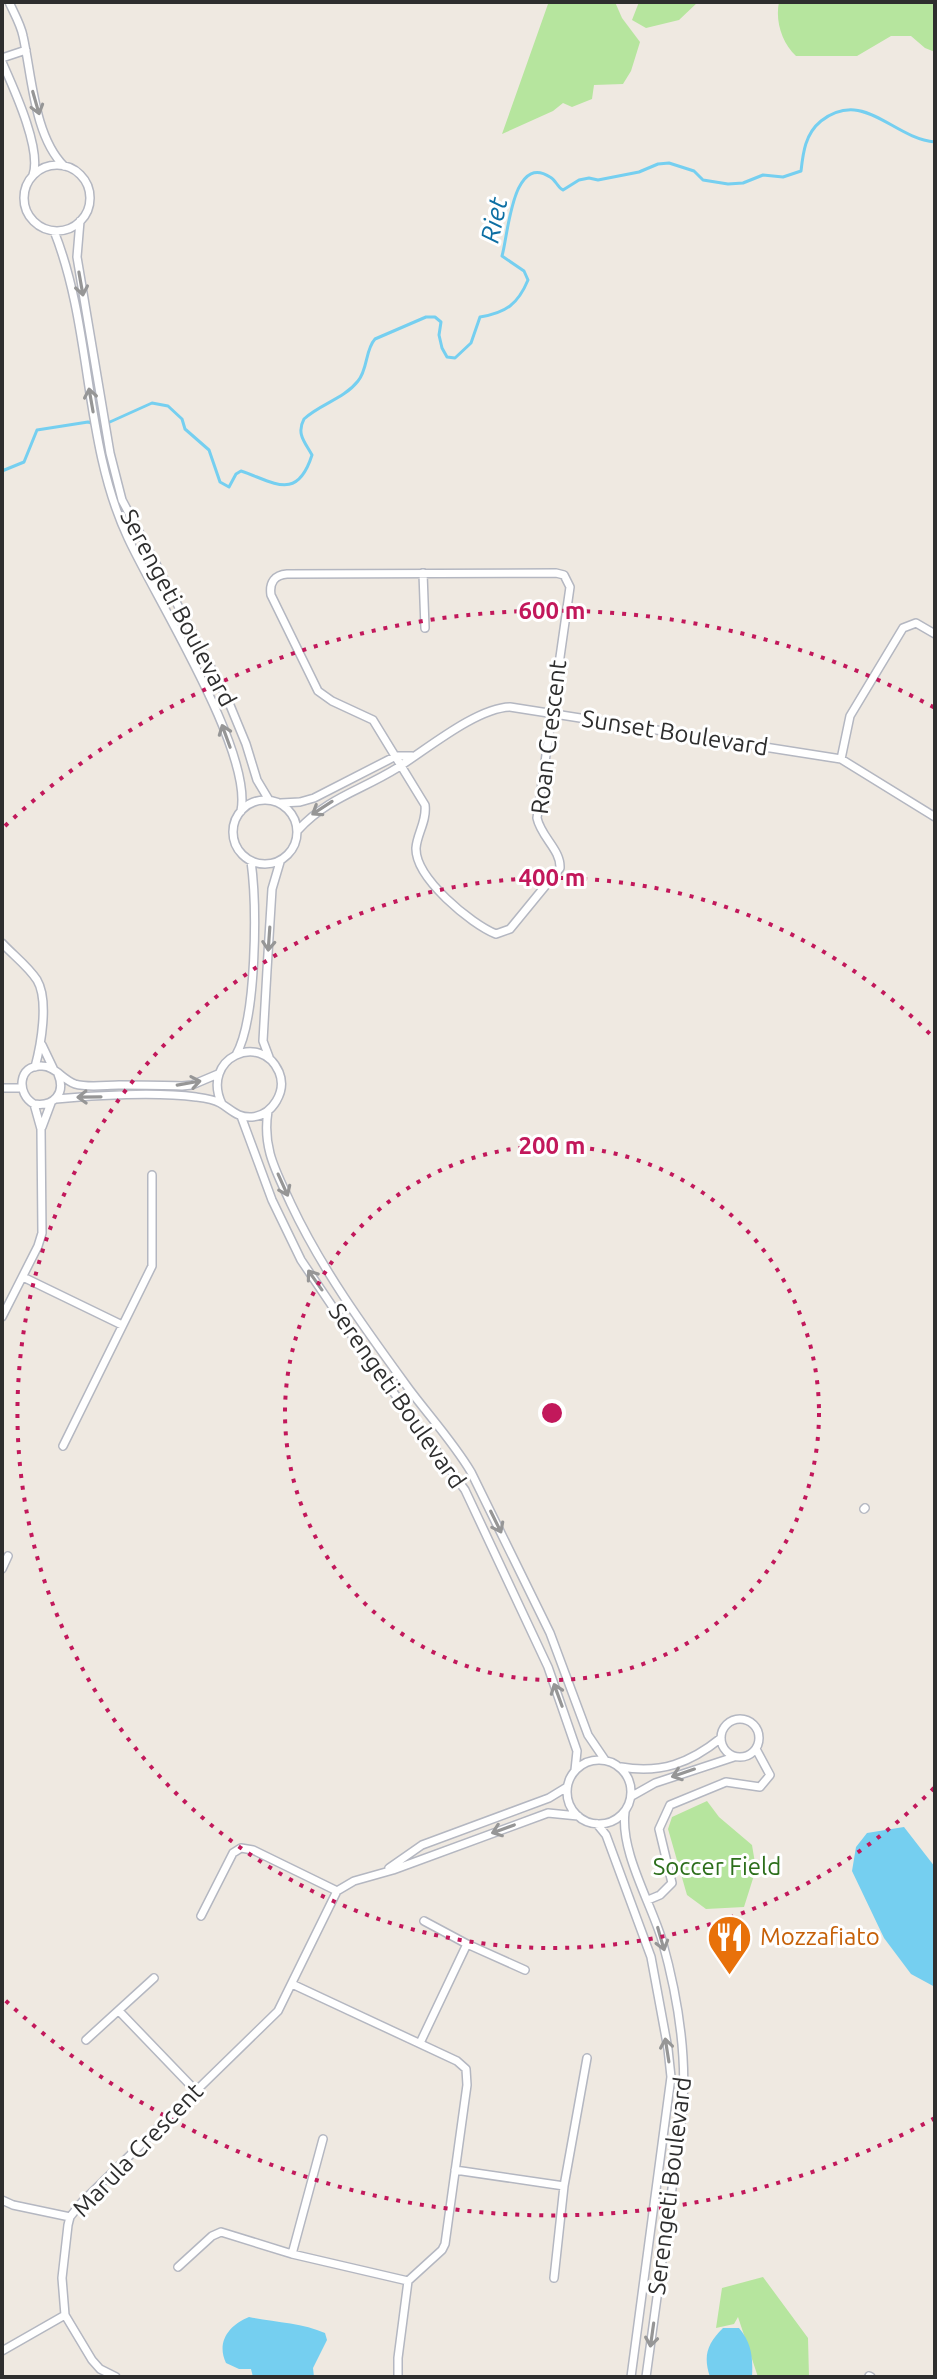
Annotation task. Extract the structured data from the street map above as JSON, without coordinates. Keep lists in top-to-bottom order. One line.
{"streets":{"street":["Serengeti Boulevard","Sunset Boulevard","Roan Crescent","Marula Crescent"]},"crossings":[["Sunset Boulevard","Roan Crescent"]],"water":["Riet"],"parks":["Soccer Field"],"places":{"restaurant":["Mozzafiato"]},"rings":["600 m","400 m","200 m"]}
